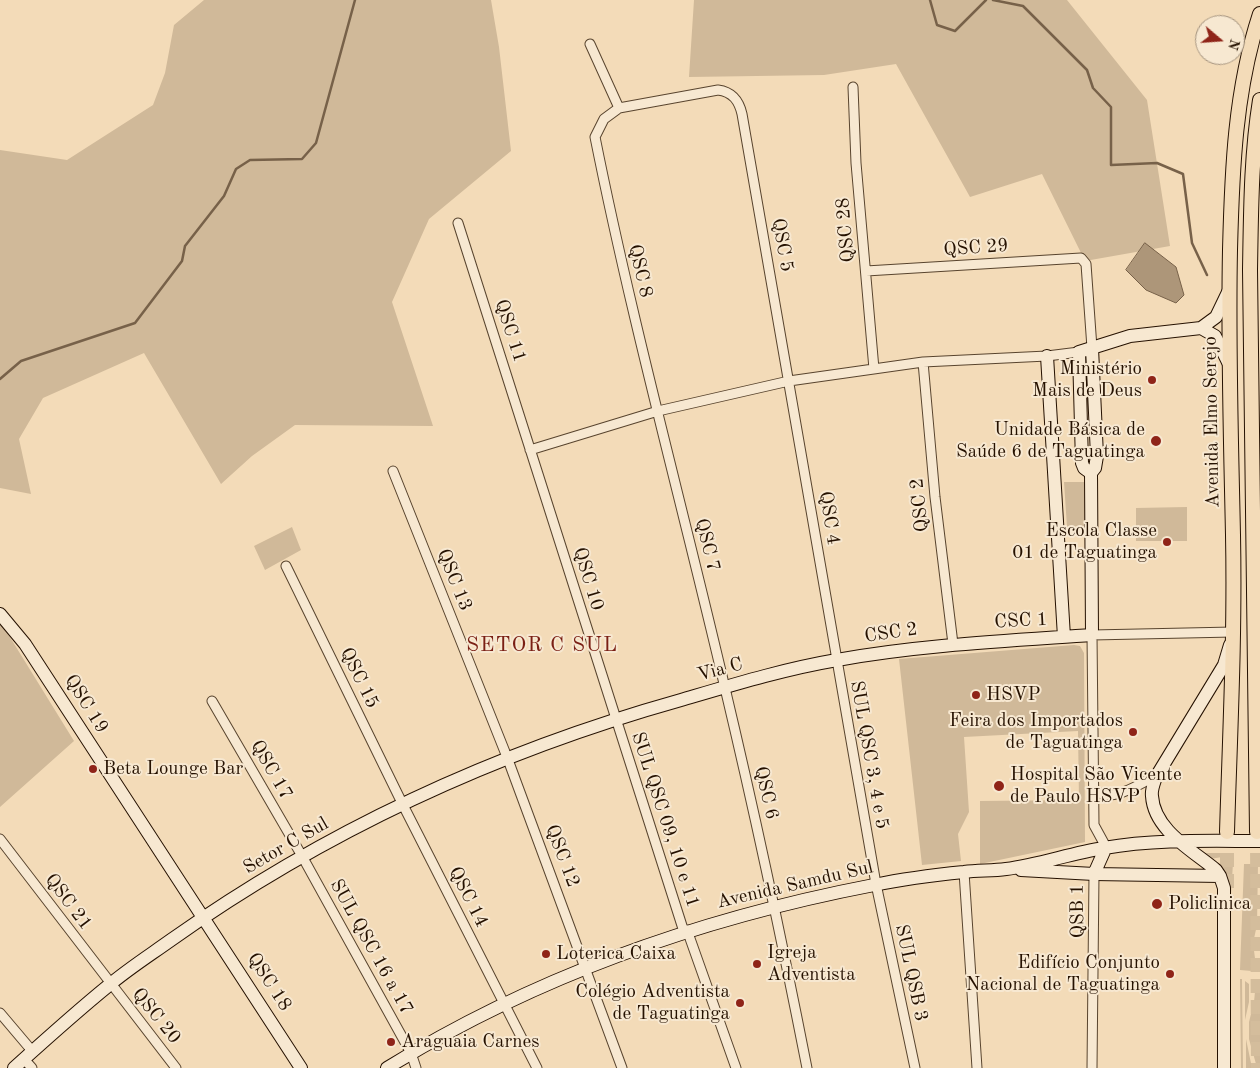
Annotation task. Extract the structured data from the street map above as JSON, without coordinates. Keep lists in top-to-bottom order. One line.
{"streets":{"main road":["Avenida Elmo Serejo"],"street":["QSC 28","QSC 5","QSC 29","QSC 8","QSC 11","QSC 2","QSC 4","QSC 7","QSC 10","QSC 13","CSC 1","CSC 2","Via C","QSC 15","QSC 19","SUL QSC 3, 4 e 5","QSC 17","QSC 6","SUL QSC 09, 10 e 11","Setor C Sul","QSC 12","Avenida Samdu Sul","QSC 14","QSC 21","QSB 1","SUL QSC 16 a 17","SUL QSB 3","QSC 18","QSC 20"]},"crossings":[["QSC 28","QSC 29"],["QSC 5","QSC 8"],["QSC 5","QSC 4"],["QSC 8","QSC 7"],["QSC 11","QSC 10"],["QSC 2","CSC 1"],["QSC 2","CSC 2"],["QSC 4","CSC 2"],["QSC 4","Via C"],["QSC 4","SUL QSC 3, 4 e 5"],["QSC 7","Via C"],["QSC 7","QSC 6"],["QSC 10","Via C"],["QSC 10","SUL QSC 09, 10 e 11"],["QSC 10","Setor C Sul"],["QSC 13","Setor C Sul"],["QSC 13","QSC 12"],["CSC 1","CSC 2"],["CSC 2","Via C"],["CSC 2","SUL QSC 3, 4 e 5"],["Via C","SUL QSC 3, 4 e 5"],["Via C","QSC 6"],["Via C","SUL QSC 09, 10 e 11"],["Via C","Setor C Sul"],["QSC 15","Setor C Sul"],["QSC 15","QSC 14"],["QSC 19","Setor C Sul"],["QSC 19","QSC 18"],["SUL QSC 3, 4 e 5","Avenida Samdu Sul"],["SUL QSC 3, 4 e 5","SUL QSB 3"],["QSC 17","Setor C Sul"],["QSC 17","SUL QSC 16 a 17"],["QSC 6","Avenida Samdu Sul"],["SUL QSC 09, 10 e 11","Setor C Sul"],["SUL QSC 09, 10 e 11","Avenida Samdu Sul"],["Setor C Sul","QSC 12"],["Setor C Sul","QSC 14"],["Setor C Sul","QSC 21"],["Setor C Sul","SUL QSC 16 a 17"],["Setor C Sul","QSC 18"],["Setor C Sul","QSC 20"],["QSC 12","Avenida Samdu Sul"],["Avenida Samdu Sul","QSC 14"],["Avenida Samdu Sul","SUL QSC 16 a 17"],["Avenida Samdu Sul","SUL QSB 3"],["QSC 21","QSC 20"]],"districts":["SETOR C SUL"],"places":["Ministério Mais de Deus","Unidade Básica de Saúde 6 de Taguatinga","Escola Classe 01 de Taguatinga","HSVP","Feira dos Importados de Taguatinga","Beta Lounge Bar","Hospital São Vicente de Paulo HSVP","Policlinica","Loterica Caixa","Igreja Adventista","Edifício Conjunto Nacional de Taguatinga","Colégio Adventista de Taguatinga","Araguaia Carnes"],"north":"right"}
